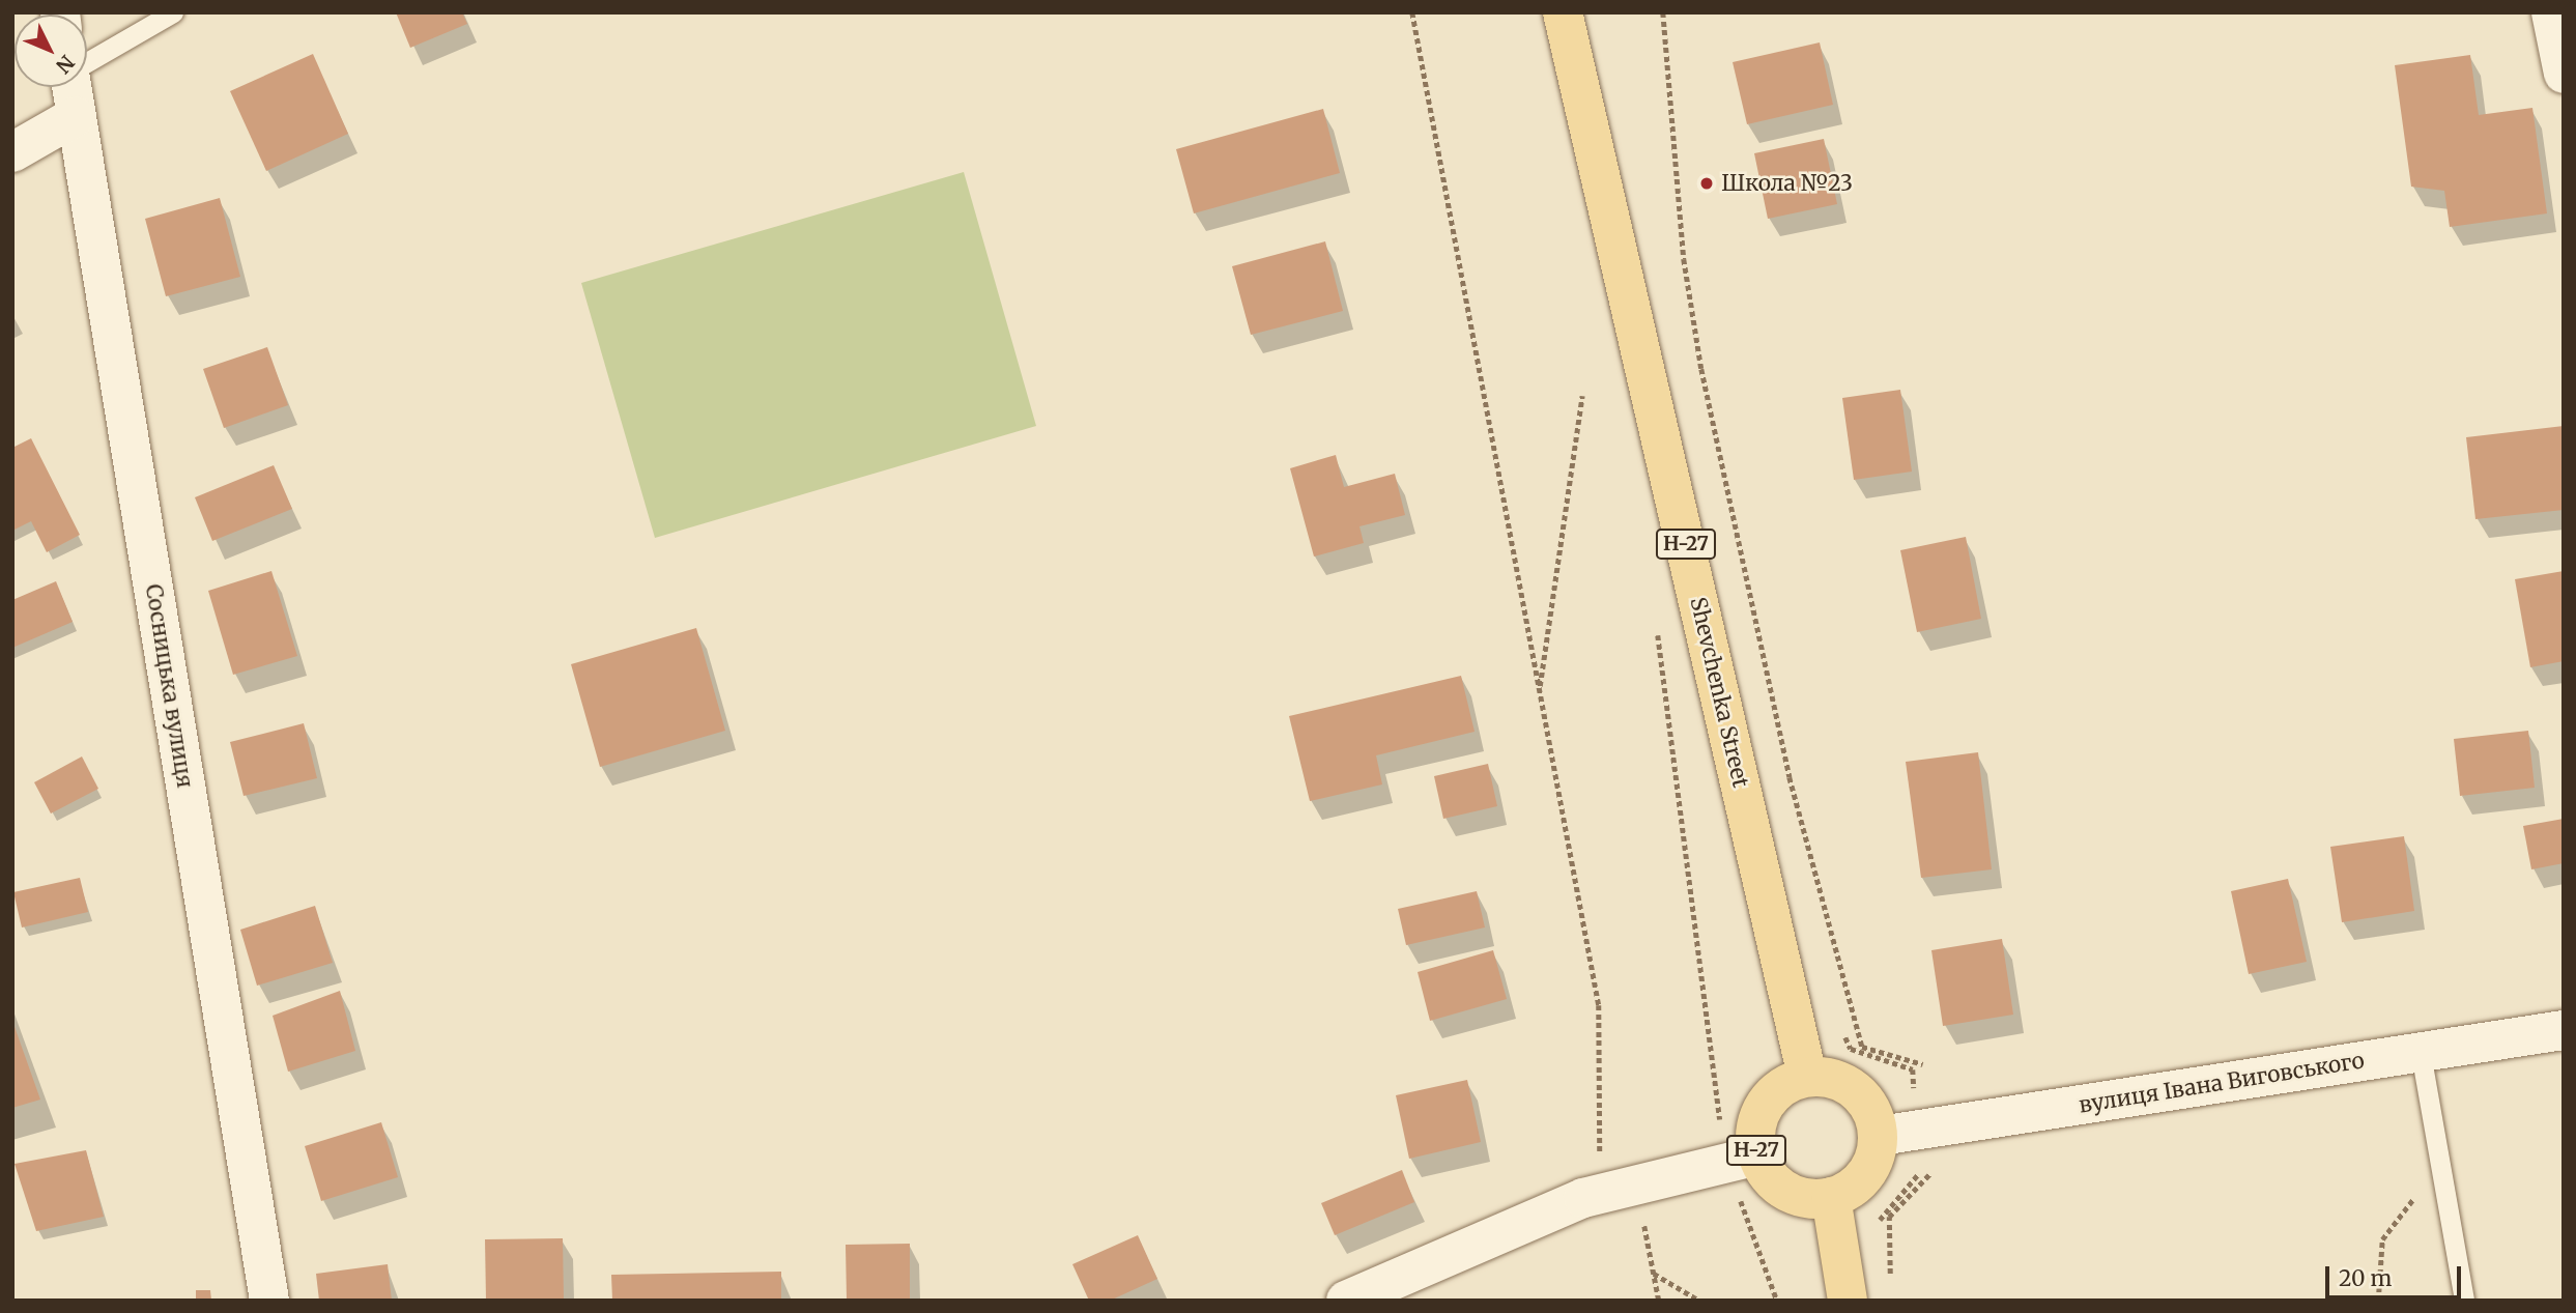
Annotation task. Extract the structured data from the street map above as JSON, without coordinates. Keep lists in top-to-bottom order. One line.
{"streets":{"main road":["Н-27","Shevchenka Street"],"street":["Сосницька вулиця","вулиця Івана Виговського"]},"crossings":[["Н-27","Shevchenka Street"],["Н-27","вулиця Івана Виговського"],["Shevchenka Street","вулиця Івана Виговського"]],"places":["Школа №23"],"scale_bar":"20 m","north":"bottom right"}
